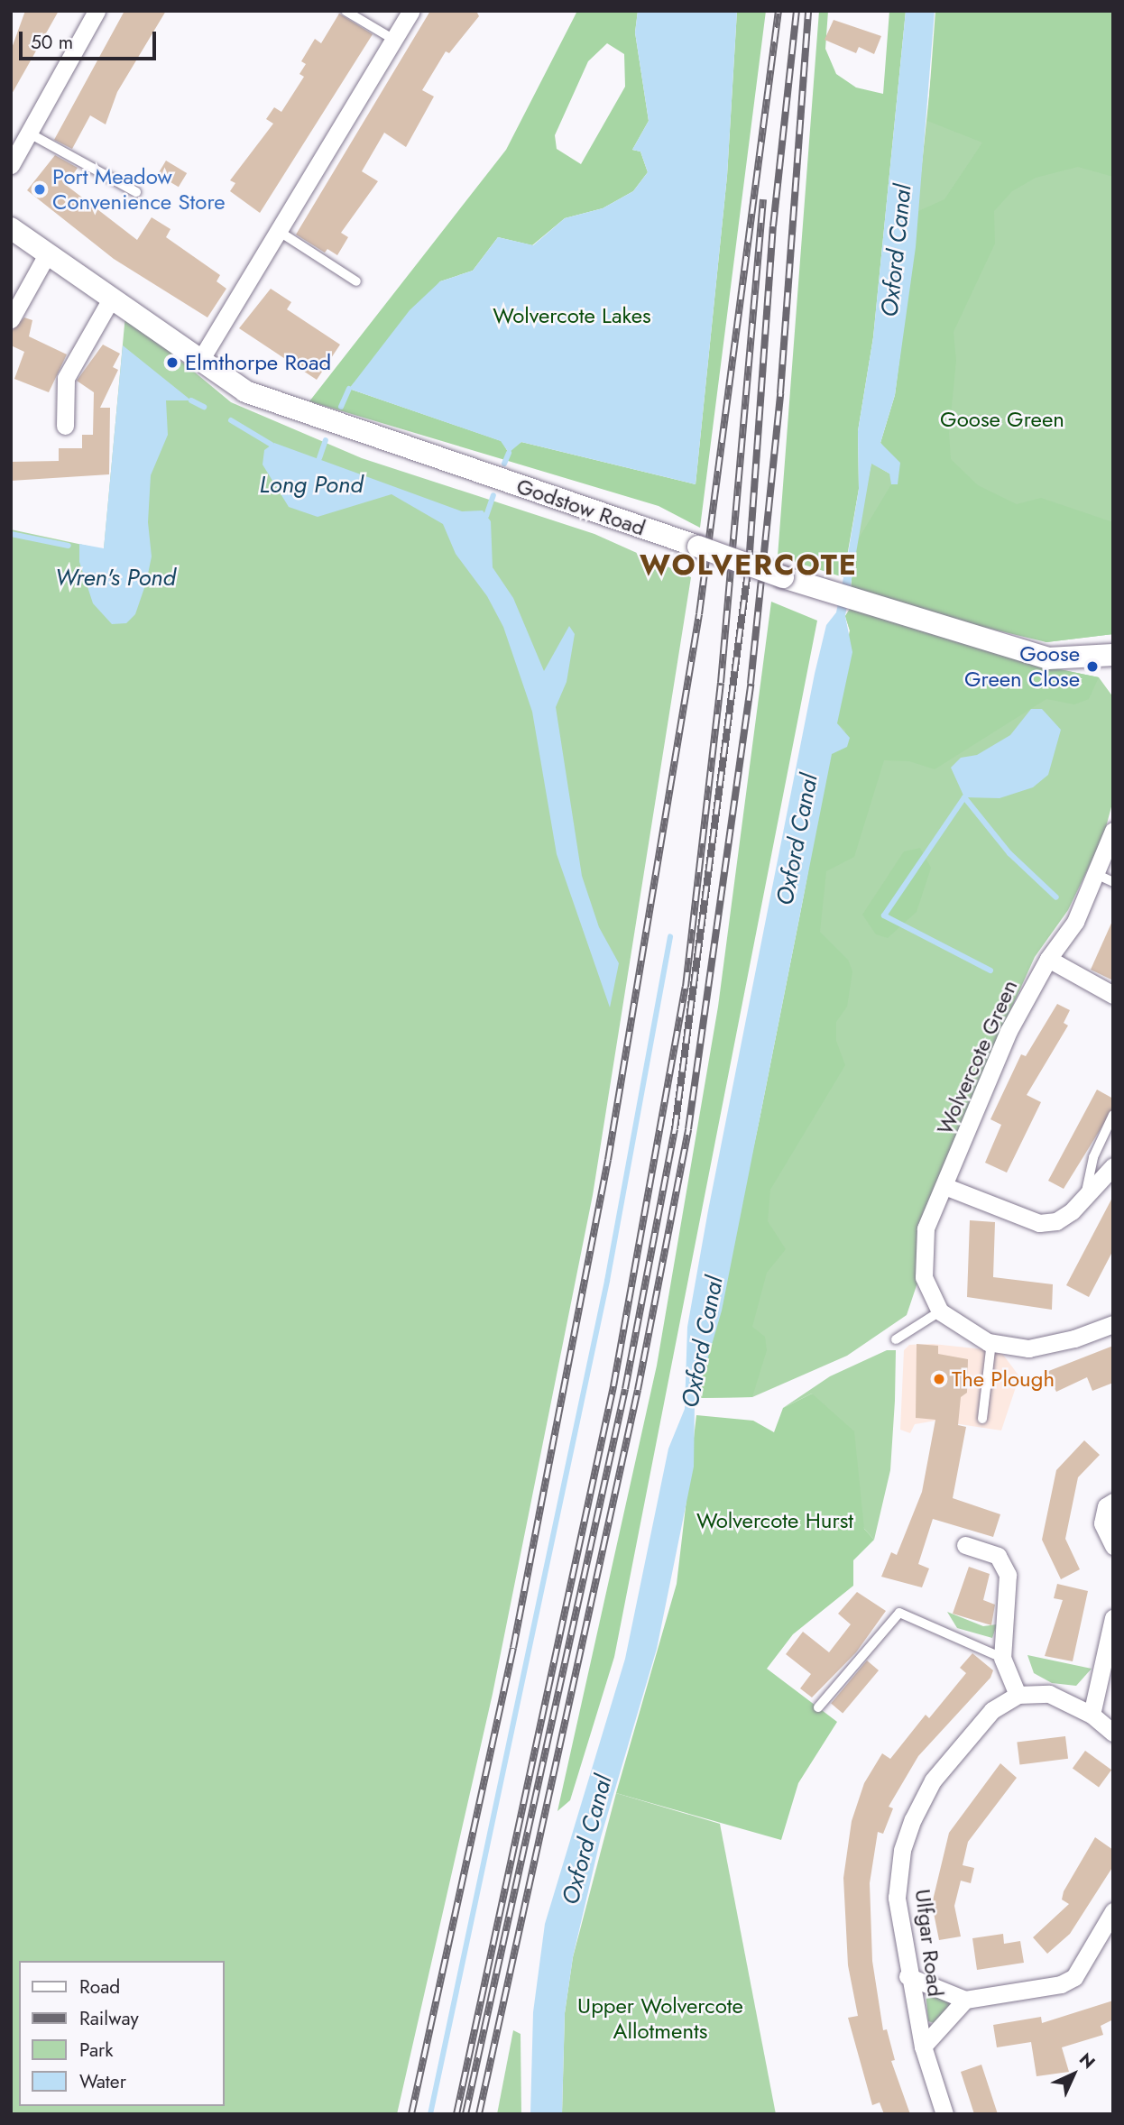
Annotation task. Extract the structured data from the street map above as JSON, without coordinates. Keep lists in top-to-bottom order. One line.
{"streets":{"street":["Godstow Road","Wolvercote Green","Ulfgar Road"]},"districts":["WOLVERCOTE"],"water":["Oxford Canal","Long Pond","Wren's Pond"],"parks":["Wolvercote Lakes","Goose Green","Wolvercote Hurst","Upper Wolvercote Allotments"],"places":["Port Meadow Convenience Store","Elmthorpe Road","Goose Green Close","The Plough"],"legend":["Road","Railway","Park","Water"],"scale_bar":"50 m","north":"top right"}
